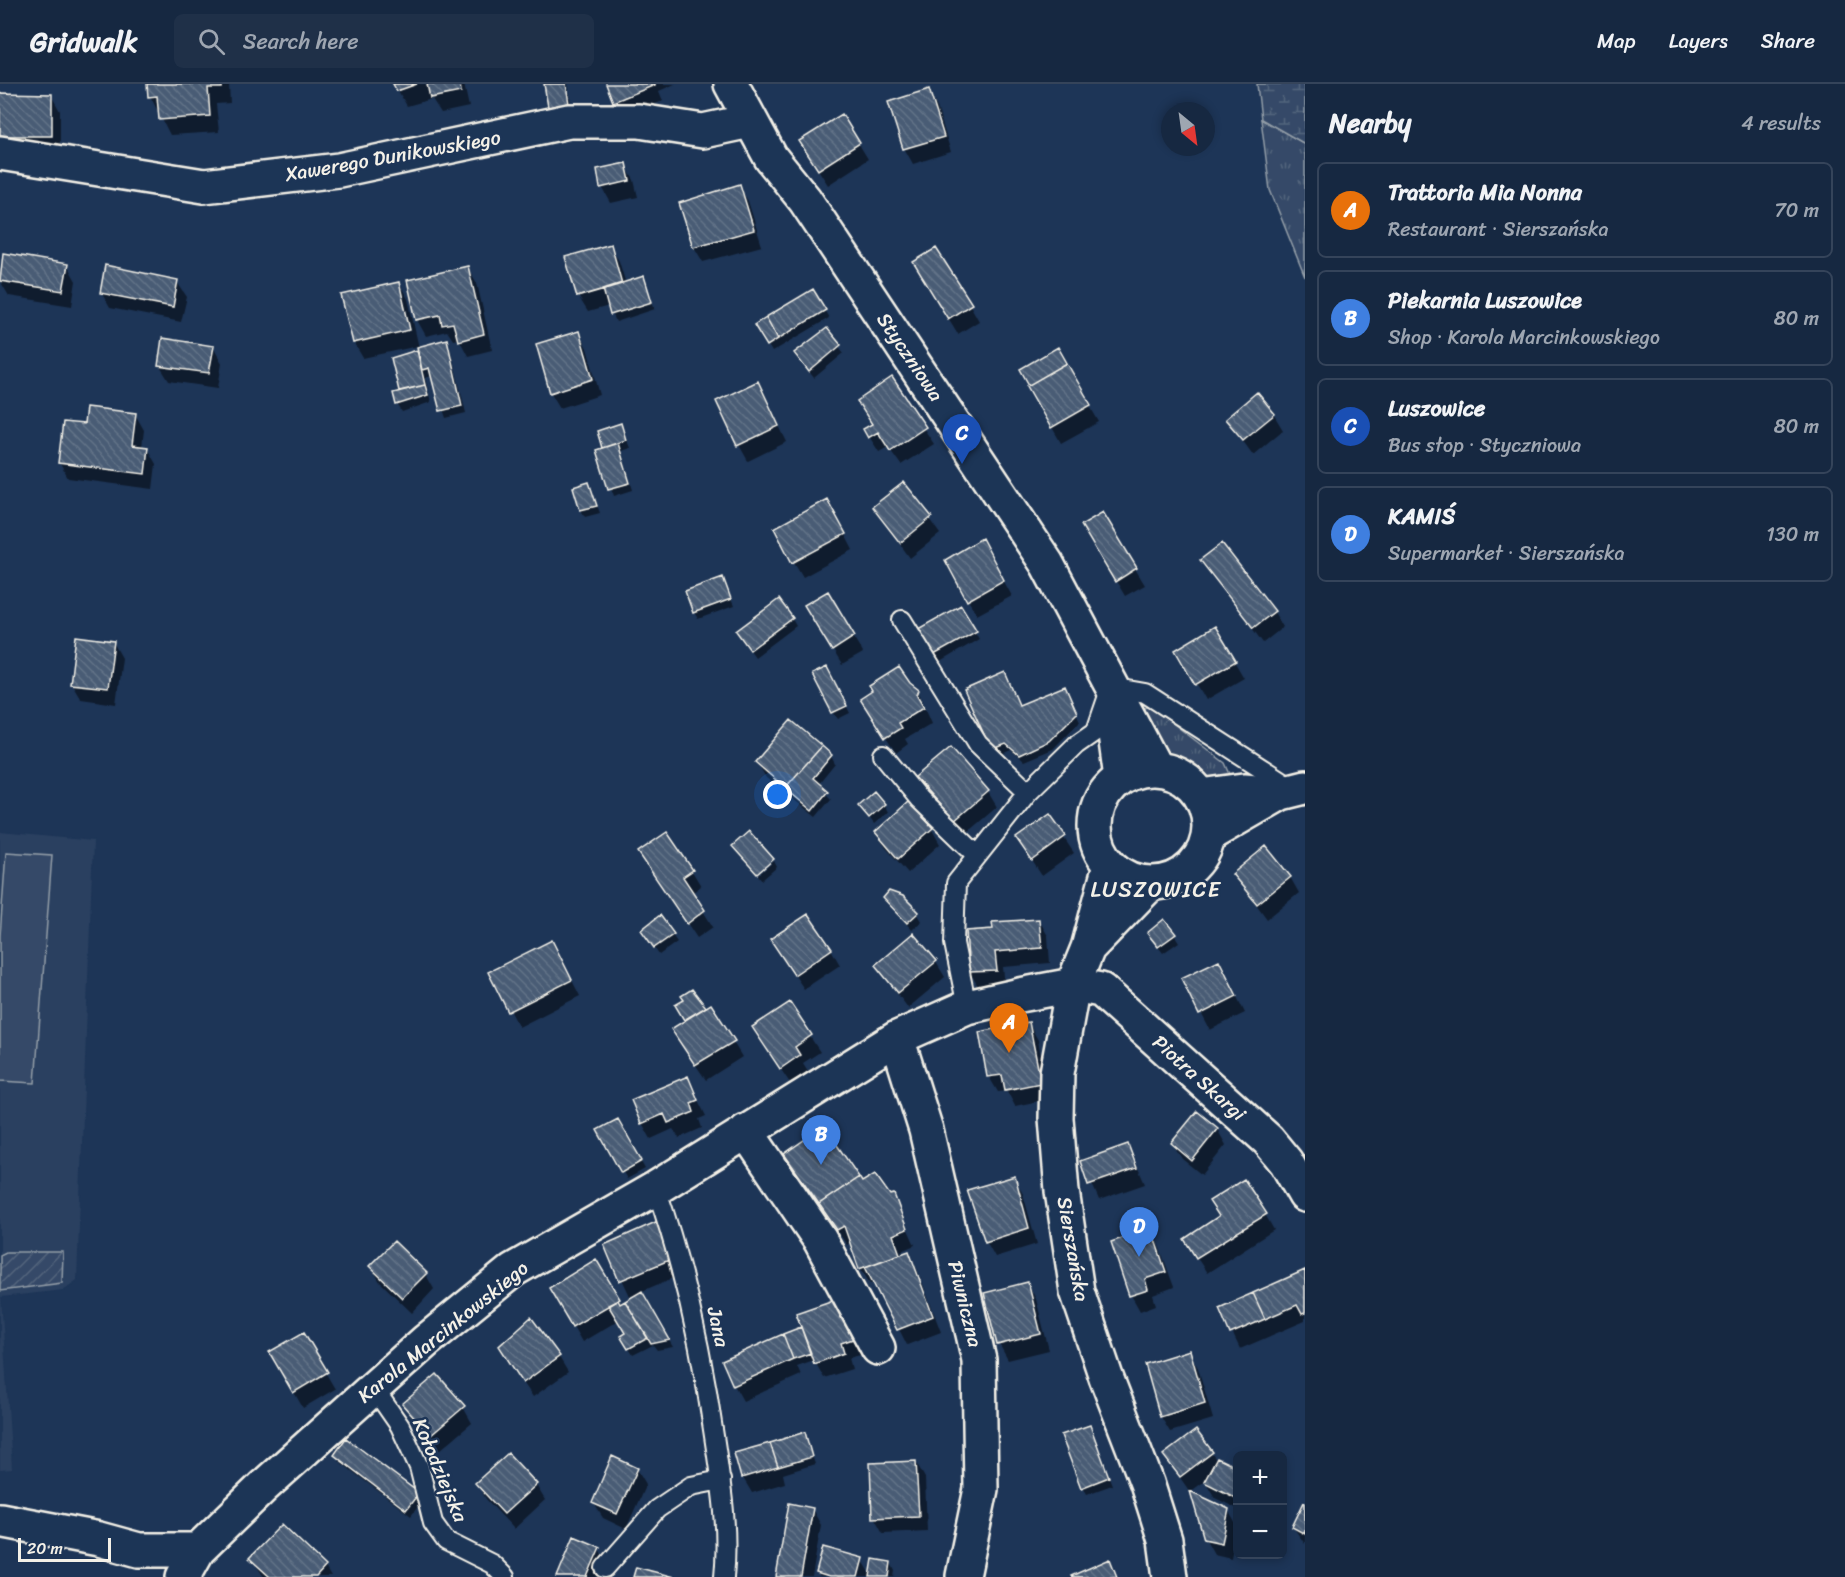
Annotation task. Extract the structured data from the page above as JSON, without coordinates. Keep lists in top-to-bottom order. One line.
{"streets":{"street":["Xawerego Dunikowskiego","Styczniowa","Piotra Skargi","Sierszańska","Piwniczna","Karola Marcinkowskiego"],"lane":["Jana","Kołodziejska"]},"crossings":[["Xawerego Dunikowskiego","Styczniowa"],["Styczniowa","Sierszańska"],["Piotra Skargi","Sierszańska"],["Piotra Skargi","Karola Marcinkowskiego"],["Sierszańska","Karola Marcinkowskiego"],["Piwniczna","Karola Marcinkowskiego"],["Jana","Karola Marcinkowskiego"],["Karola Marcinkowskiego","Kołodziejska"]],"districts":["LUSZOWICE"],"scale_bar":"20 m","north":"bottom right","page":{"header":"Gridwalk","search":"Search here","nav":["Map","Layers","Share"],"heading":["Nearby","4 results"],"list":[{"mark":"A","name":"Trattoria Mia Nonna","note":"Restaurant · Sierszańska","value":"70 m"},{"mark":"B","name":"Piekarnia Luszowice","note":"Shop · Karola Marcinkowskiego","value":"80 m"},{"mark":"C","name":"Luszowice","note":"Bus stop · Styczniowa","value":"80 m"},{"mark":"D","name":"KAMIŚ","note":"Supermarket · Sierszańska","value":"130 m"}],"pins":["C","A","B","D"],"map_buttons":["+","−"],"scale":"20 m"}}
